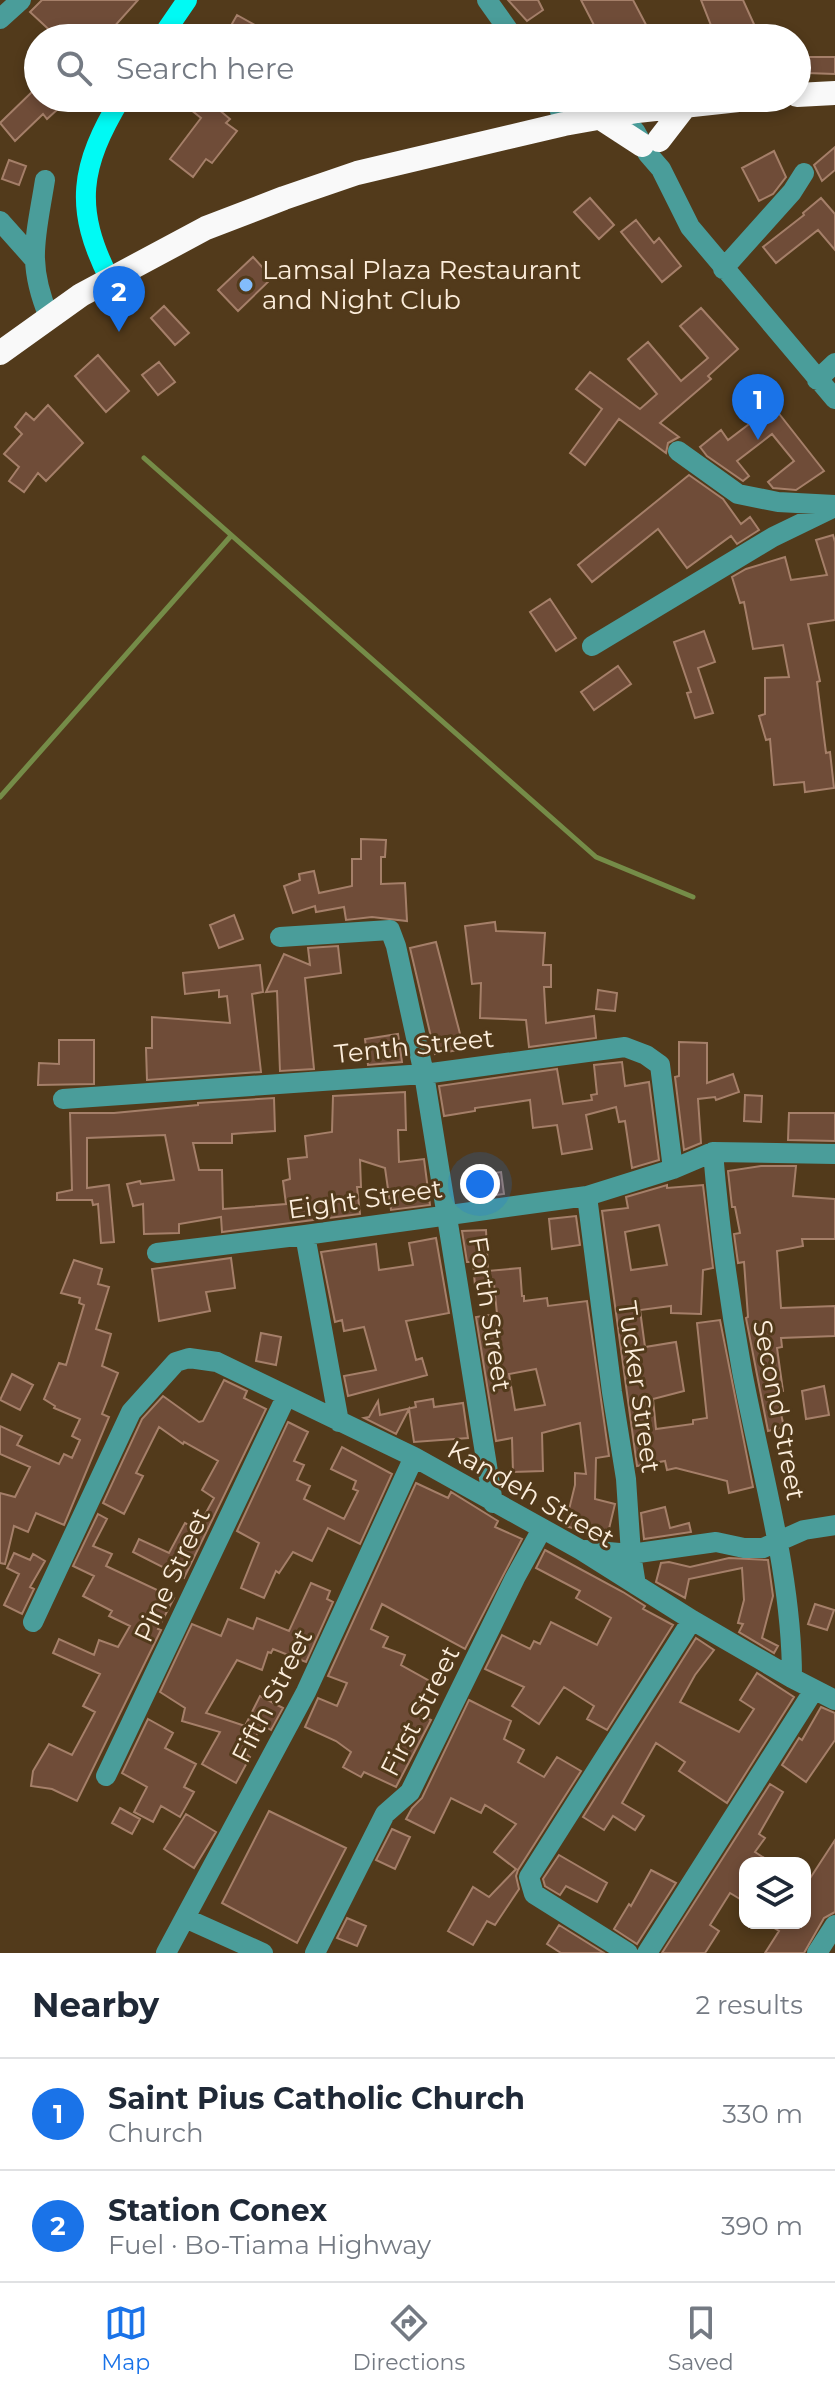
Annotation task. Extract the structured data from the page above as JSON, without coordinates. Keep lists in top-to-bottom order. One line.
{"streets":{"street":["Tenth Street","Eight Street","Forth Street","Tucker Street","Second Street","Kandeh Street","Pine Street","Fifth Street","First Street"]},"crossings":[["Tenth Street","Eight Street"],["Tenth Street","Forth Street"],["Eight Street","Forth Street"],["Eight Street","Tucker Street"],["Eight Street","Second Street"],["Forth Street","Kandeh Street"],["Tucker Street","Kandeh Street"],["Second Street","Kandeh Street"],["Kandeh Street","Pine Street"],["Kandeh Street","Fifth Street"],["Kandeh Street","First Street"]],"places":["Lamsal Plaza Restaurant and Night Club"],"page":{"search":"Search here","pins":["2","1"],"heading":["Nearby","2 results"],"list":[{"mark":"1","name":"Saint Pius Catholic Church","note":"Church","value":"330 m"},{"mark":"2","name":"Station Conex","note":"Fuel · Bo-Tiama Highway","value":"390 m"}],"nav":["Map","Directions","Saved"]}}
